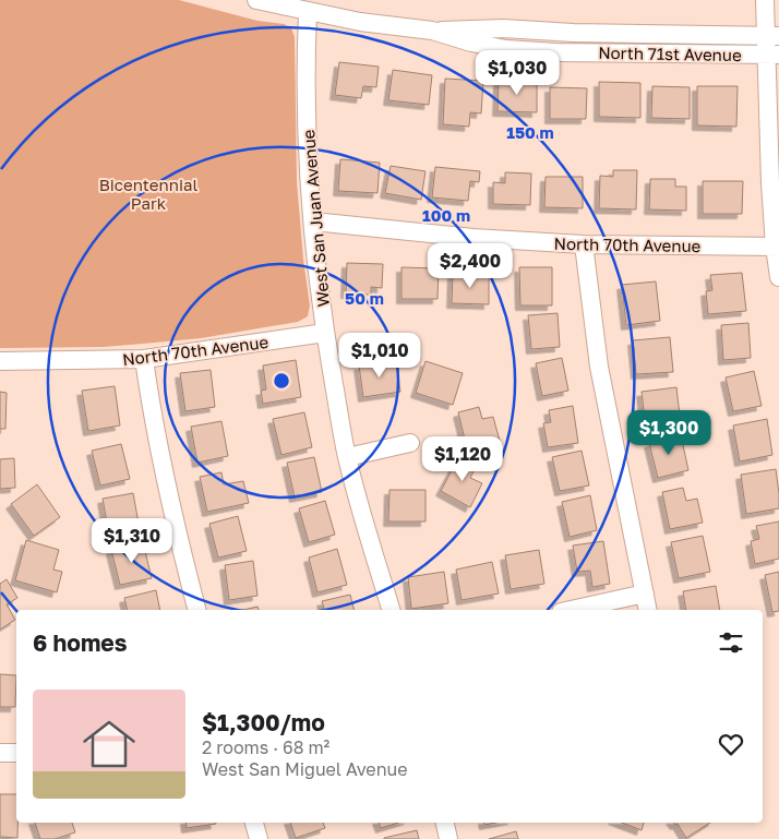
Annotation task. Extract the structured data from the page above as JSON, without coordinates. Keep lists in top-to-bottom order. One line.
{"streets":{"street":["North 71st Avenue","West San Juan Avenue","North 70th Avenue"]},"crossings":[["North 71st Avenue","West San Juan Avenue"],["West San Juan Avenue","North 70th Avenue"]],"parks":["Bicentennial Park"],"page":{"price":["$1,030","$2,400","$1,010","$1,300","$1,120","$1,310"],"heading":"6 homes","list":[{"name":"$1,300/mo","note":"2 rooms · 68 m² · West San Miguel Avenue"}]},"rings":["150 m","100 m","50 m"]}
